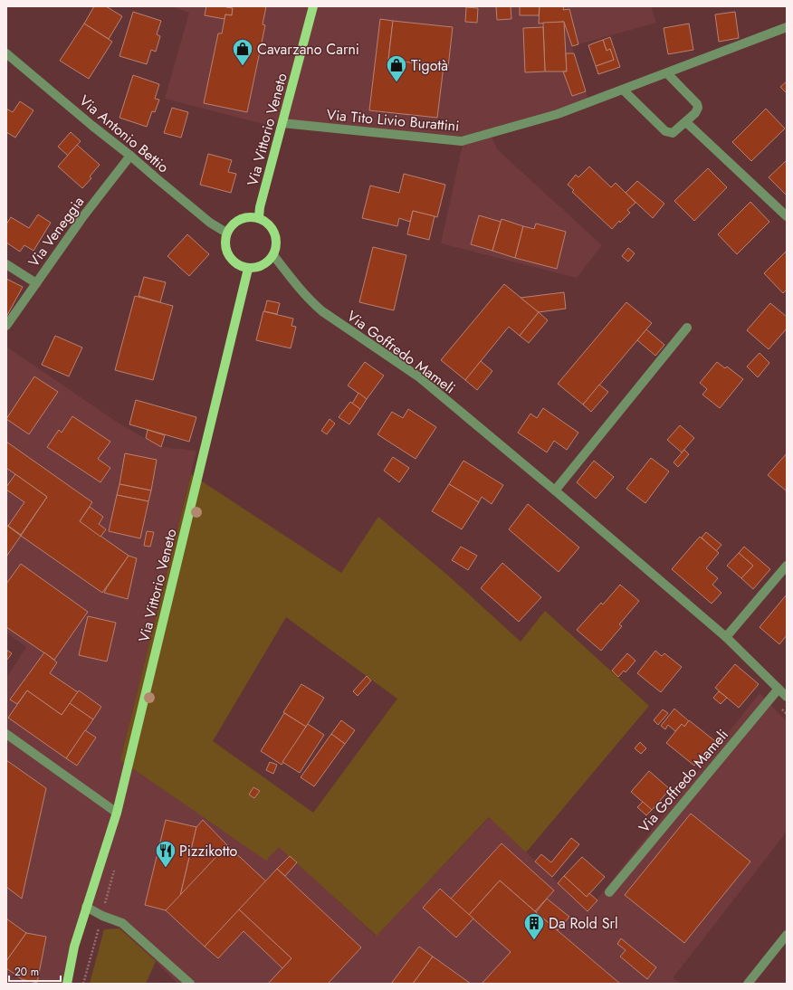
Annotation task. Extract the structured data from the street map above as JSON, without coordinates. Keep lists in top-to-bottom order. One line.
{"streets":{"main road":["Via Vittorio Veneto"],"street":["Via Tito Livio Burattini","Via Antonio Bettio","Via Veneggia","Via Goffredo Mameli"]},"crossings":[["Via Tito Livio Burattini","Via Vittorio Veneto"],["Via Vittorio Veneto","Via Antonio Bettio"],["Via Vittorio Veneto","Via Goffredo Mameli"],["Via Antonio Bettio","Via Veneggia"],["Via Antonio Bettio","Via Goffredo Mameli"]],"places":{"shop":["Cavarzano Carni","Tigotà"],"restaurant":["Pizzikotto"],"building":["Da Rold Srl"]},"scale_bar":"20 m"}
